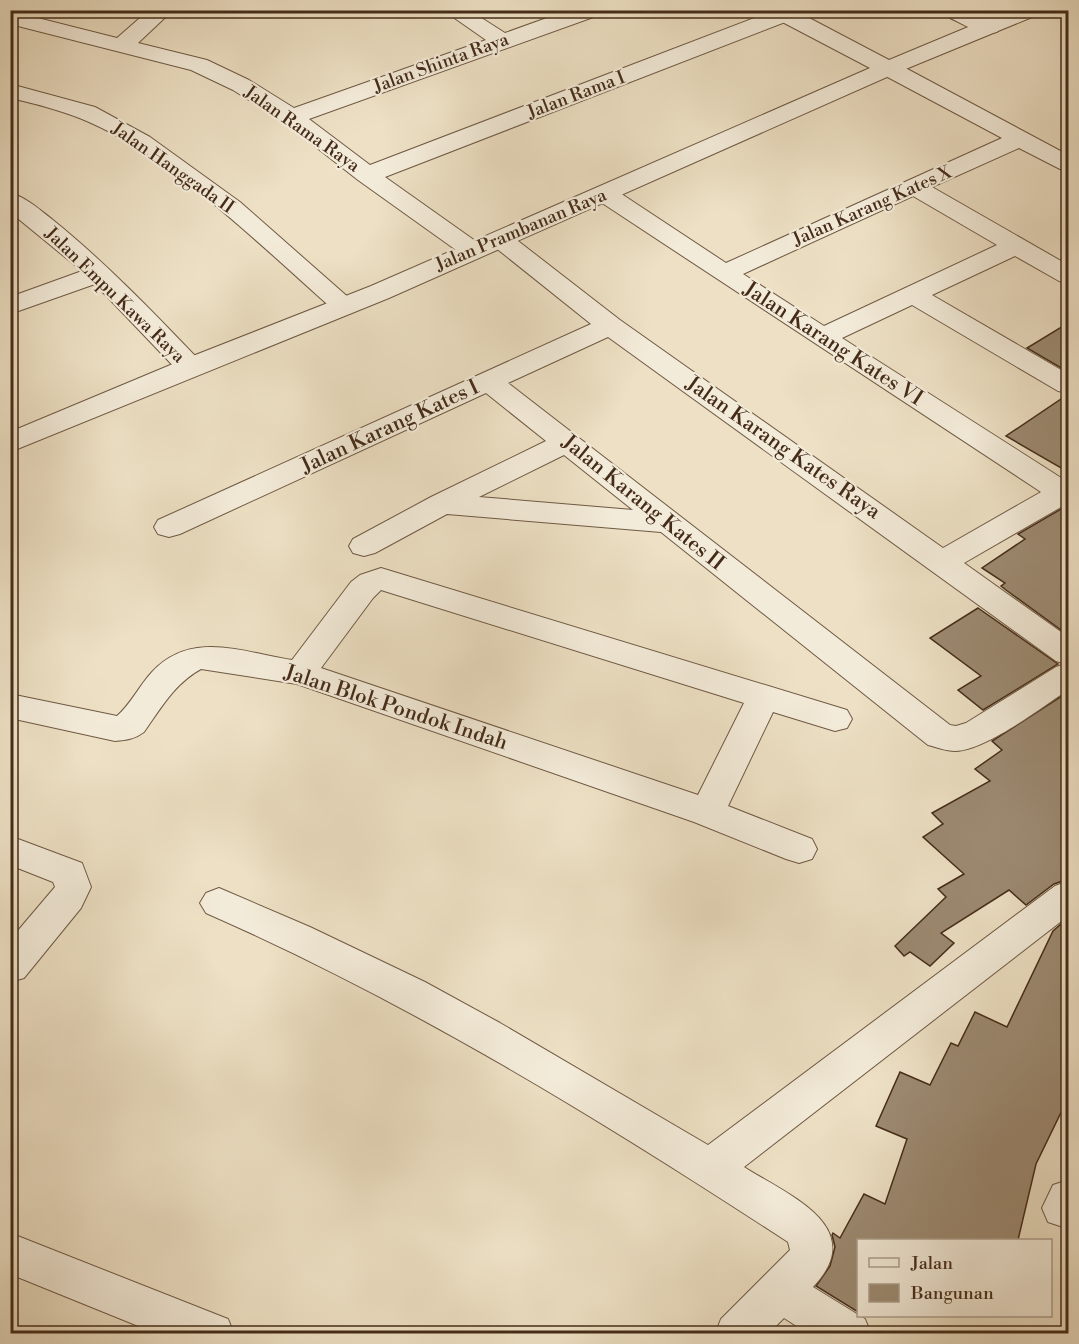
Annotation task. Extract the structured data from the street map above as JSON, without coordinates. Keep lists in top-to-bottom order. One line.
{"streets":{"street":["Jalan Shinta Raya","Jalan Rama I","Jalan Rama Raya","Jalan Hanggada II","Jalan Karang Kates X","Jalan Prambanan Raya","Jalan Empu Kawa Raya","Jalan Karang Kates VI","Jalan Karang Kates I","Jalan Karang Kates Raya","Jalan Karang Kates II","Jalan Blok Pondok Indah"]},"crossings":[["Jalan Shinta Raya","Jalan Rama Raya"],["Jalan Rama I","Jalan Rama Raya"],["Jalan Rama Raya","Jalan Prambanan Raya"],["Jalan Hanggada II","Jalan Prambanan Raya"],["Jalan Karang Kates X","Jalan Karang Kates VI"],["Jalan Prambanan Raya","Jalan Empu Kawa Raya"],["Jalan Prambanan Raya","Jalan Karang Kates VI"],["Jalan Prambanan Raya","Jalan Karang Kates Raya"],["Jalan Karang Kates I","Jalan Karang Kates Raya"],["Jalan Karang Kates I","Jalan Karang Kates II"]],"legend":["Jalan","Bangunan"]}
